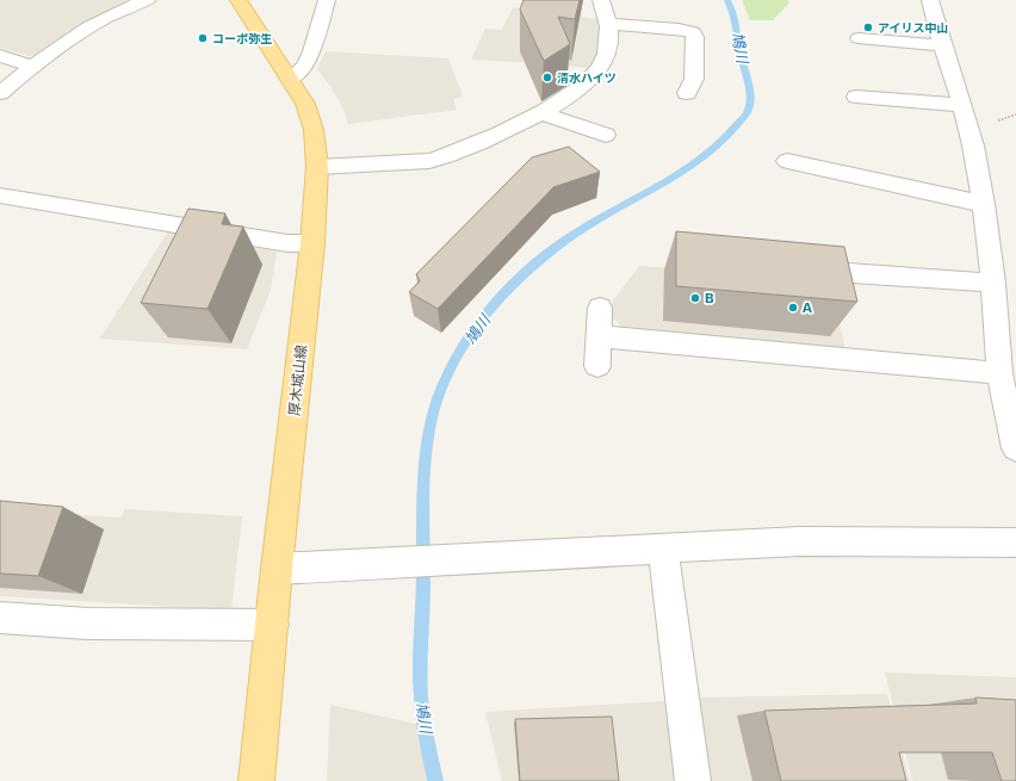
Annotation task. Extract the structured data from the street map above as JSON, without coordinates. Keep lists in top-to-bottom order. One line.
{"streets":{"main road":["厚木城山線"]},"water":["鳩川"],"places":["アイリス中山","コーポ弥生","清水ハイツ","B","A"]}
